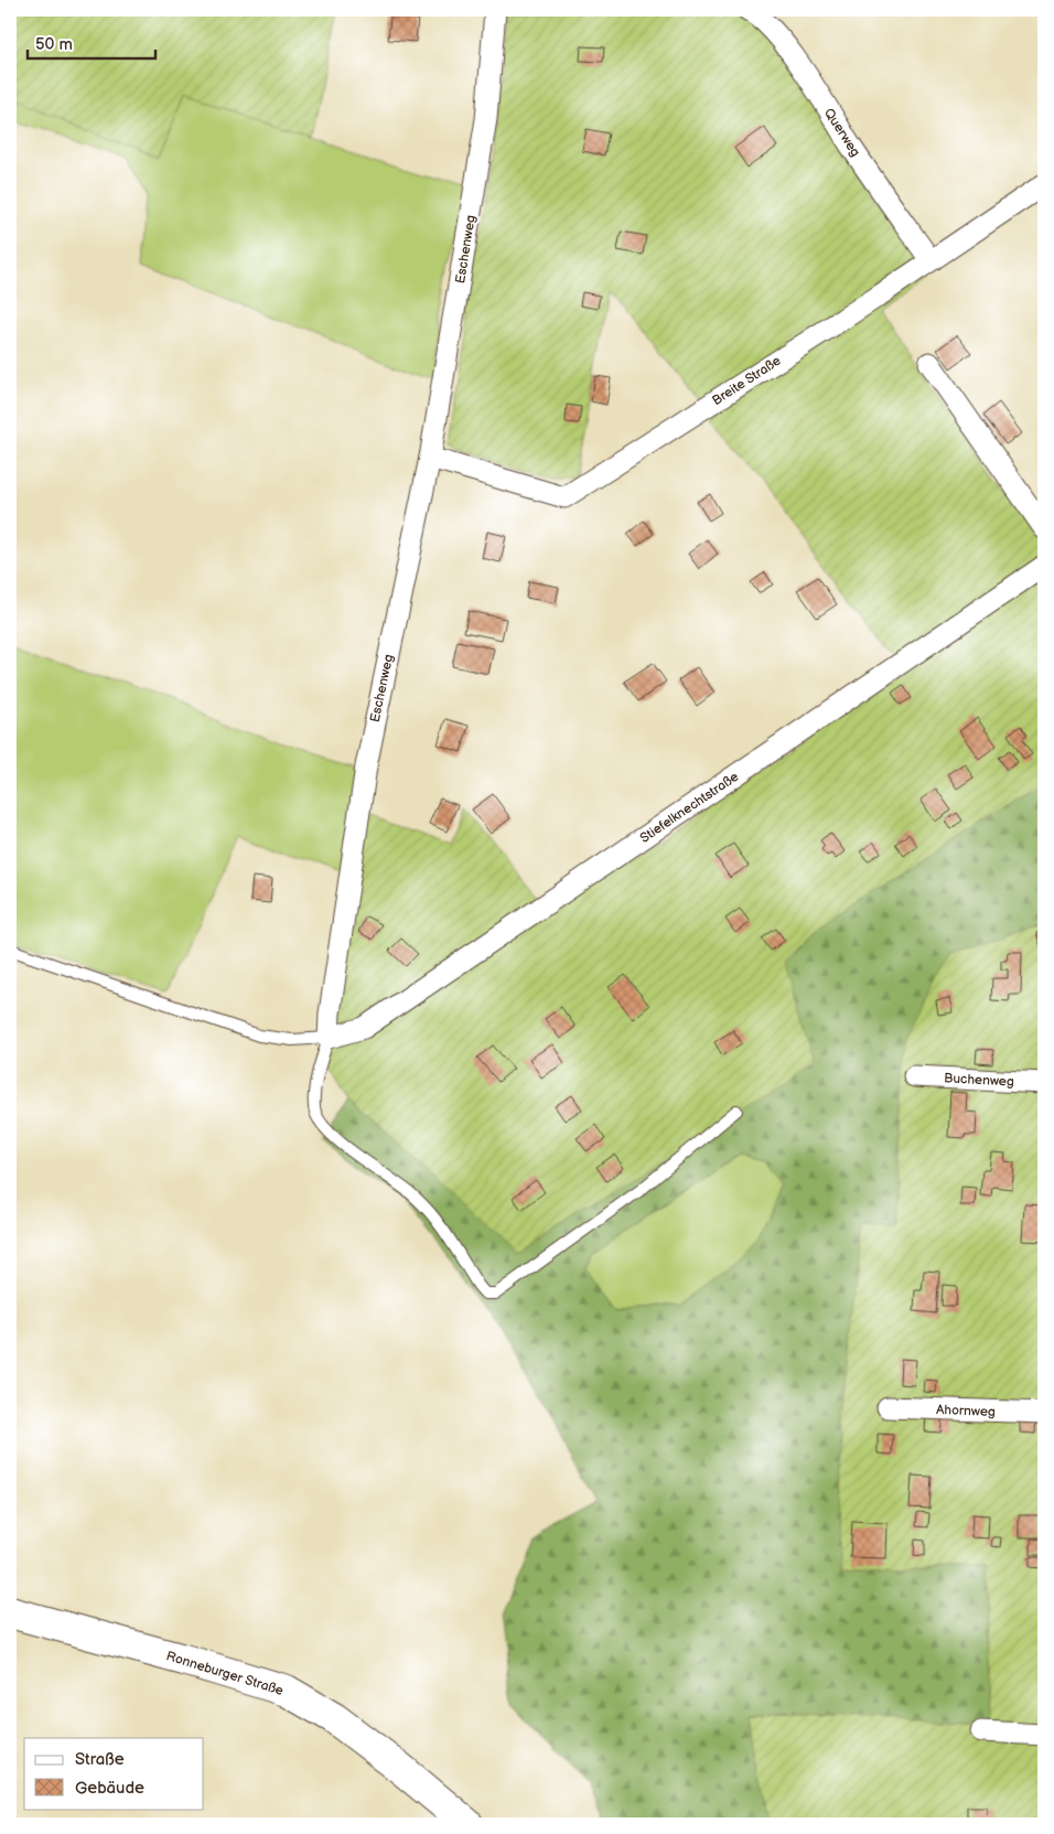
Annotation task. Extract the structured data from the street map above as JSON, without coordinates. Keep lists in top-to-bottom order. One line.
{"streets":{"main road":["Ronneburger Straße"],"street":["Querweg","Eschenweg","Breite Straße","Stiefelknechtstraße","Buchenweg","Ahornweg"]},"crossings":[["Querweg","Breite Straße"],["Eschenweg","Breite Straße"],["Eschenweg","Stiefelknechtstraße"]],"legend":["Straße","Gebäude"],"scale_bar":"50 m"}
